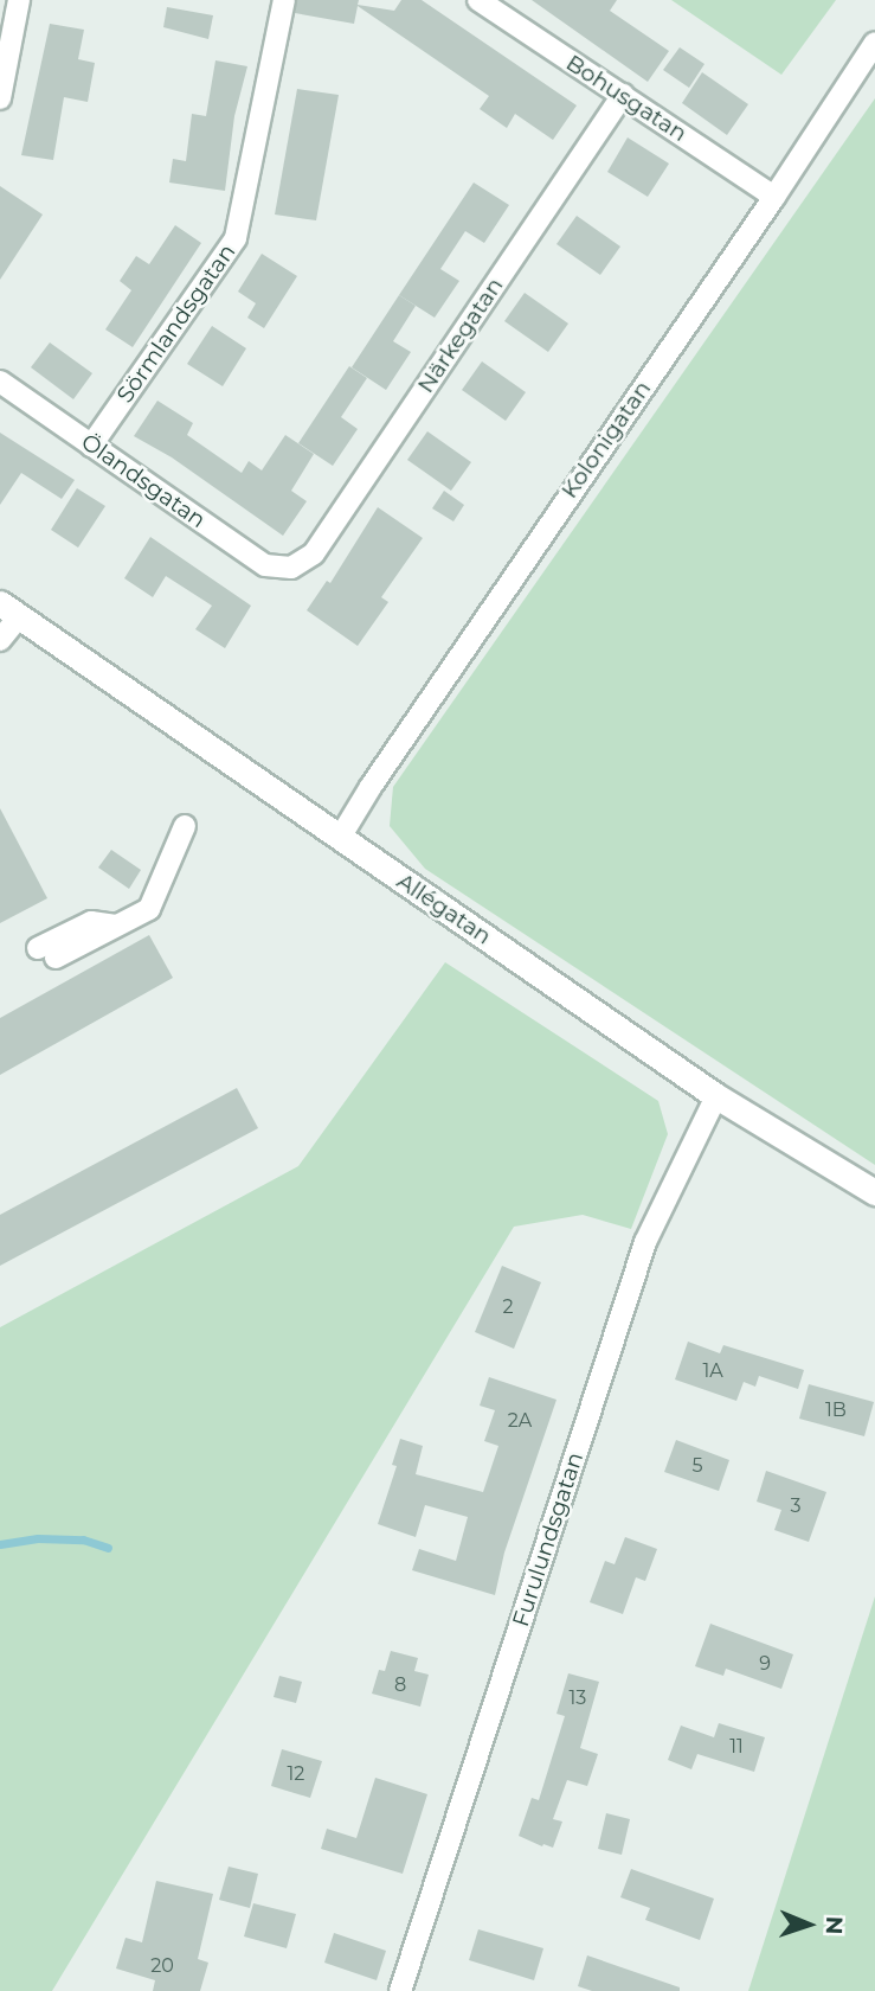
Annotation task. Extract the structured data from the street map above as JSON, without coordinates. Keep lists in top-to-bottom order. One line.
{"streets":{"street":["Bohusgatan","Sörmlandsgatan","Närkegatan","Kolonigatan","Ölandsgatan","Allégatan","Furulundsgatan"]},"crossings":[["Bohusgatan","Närkegatan"],["Bohusgatan","Kolonigatan"],["Sörmlandsgatan","Ölandsgatan"],["Närkegatan","Ölandsgatan"],["Kolonigatan","Allégatan"],["Allégatan","Furulundsgatan"]],"house_numbers":["2","1A","1B","2A","5","3","9","8","13","11","12","20"],"north":"right"}
